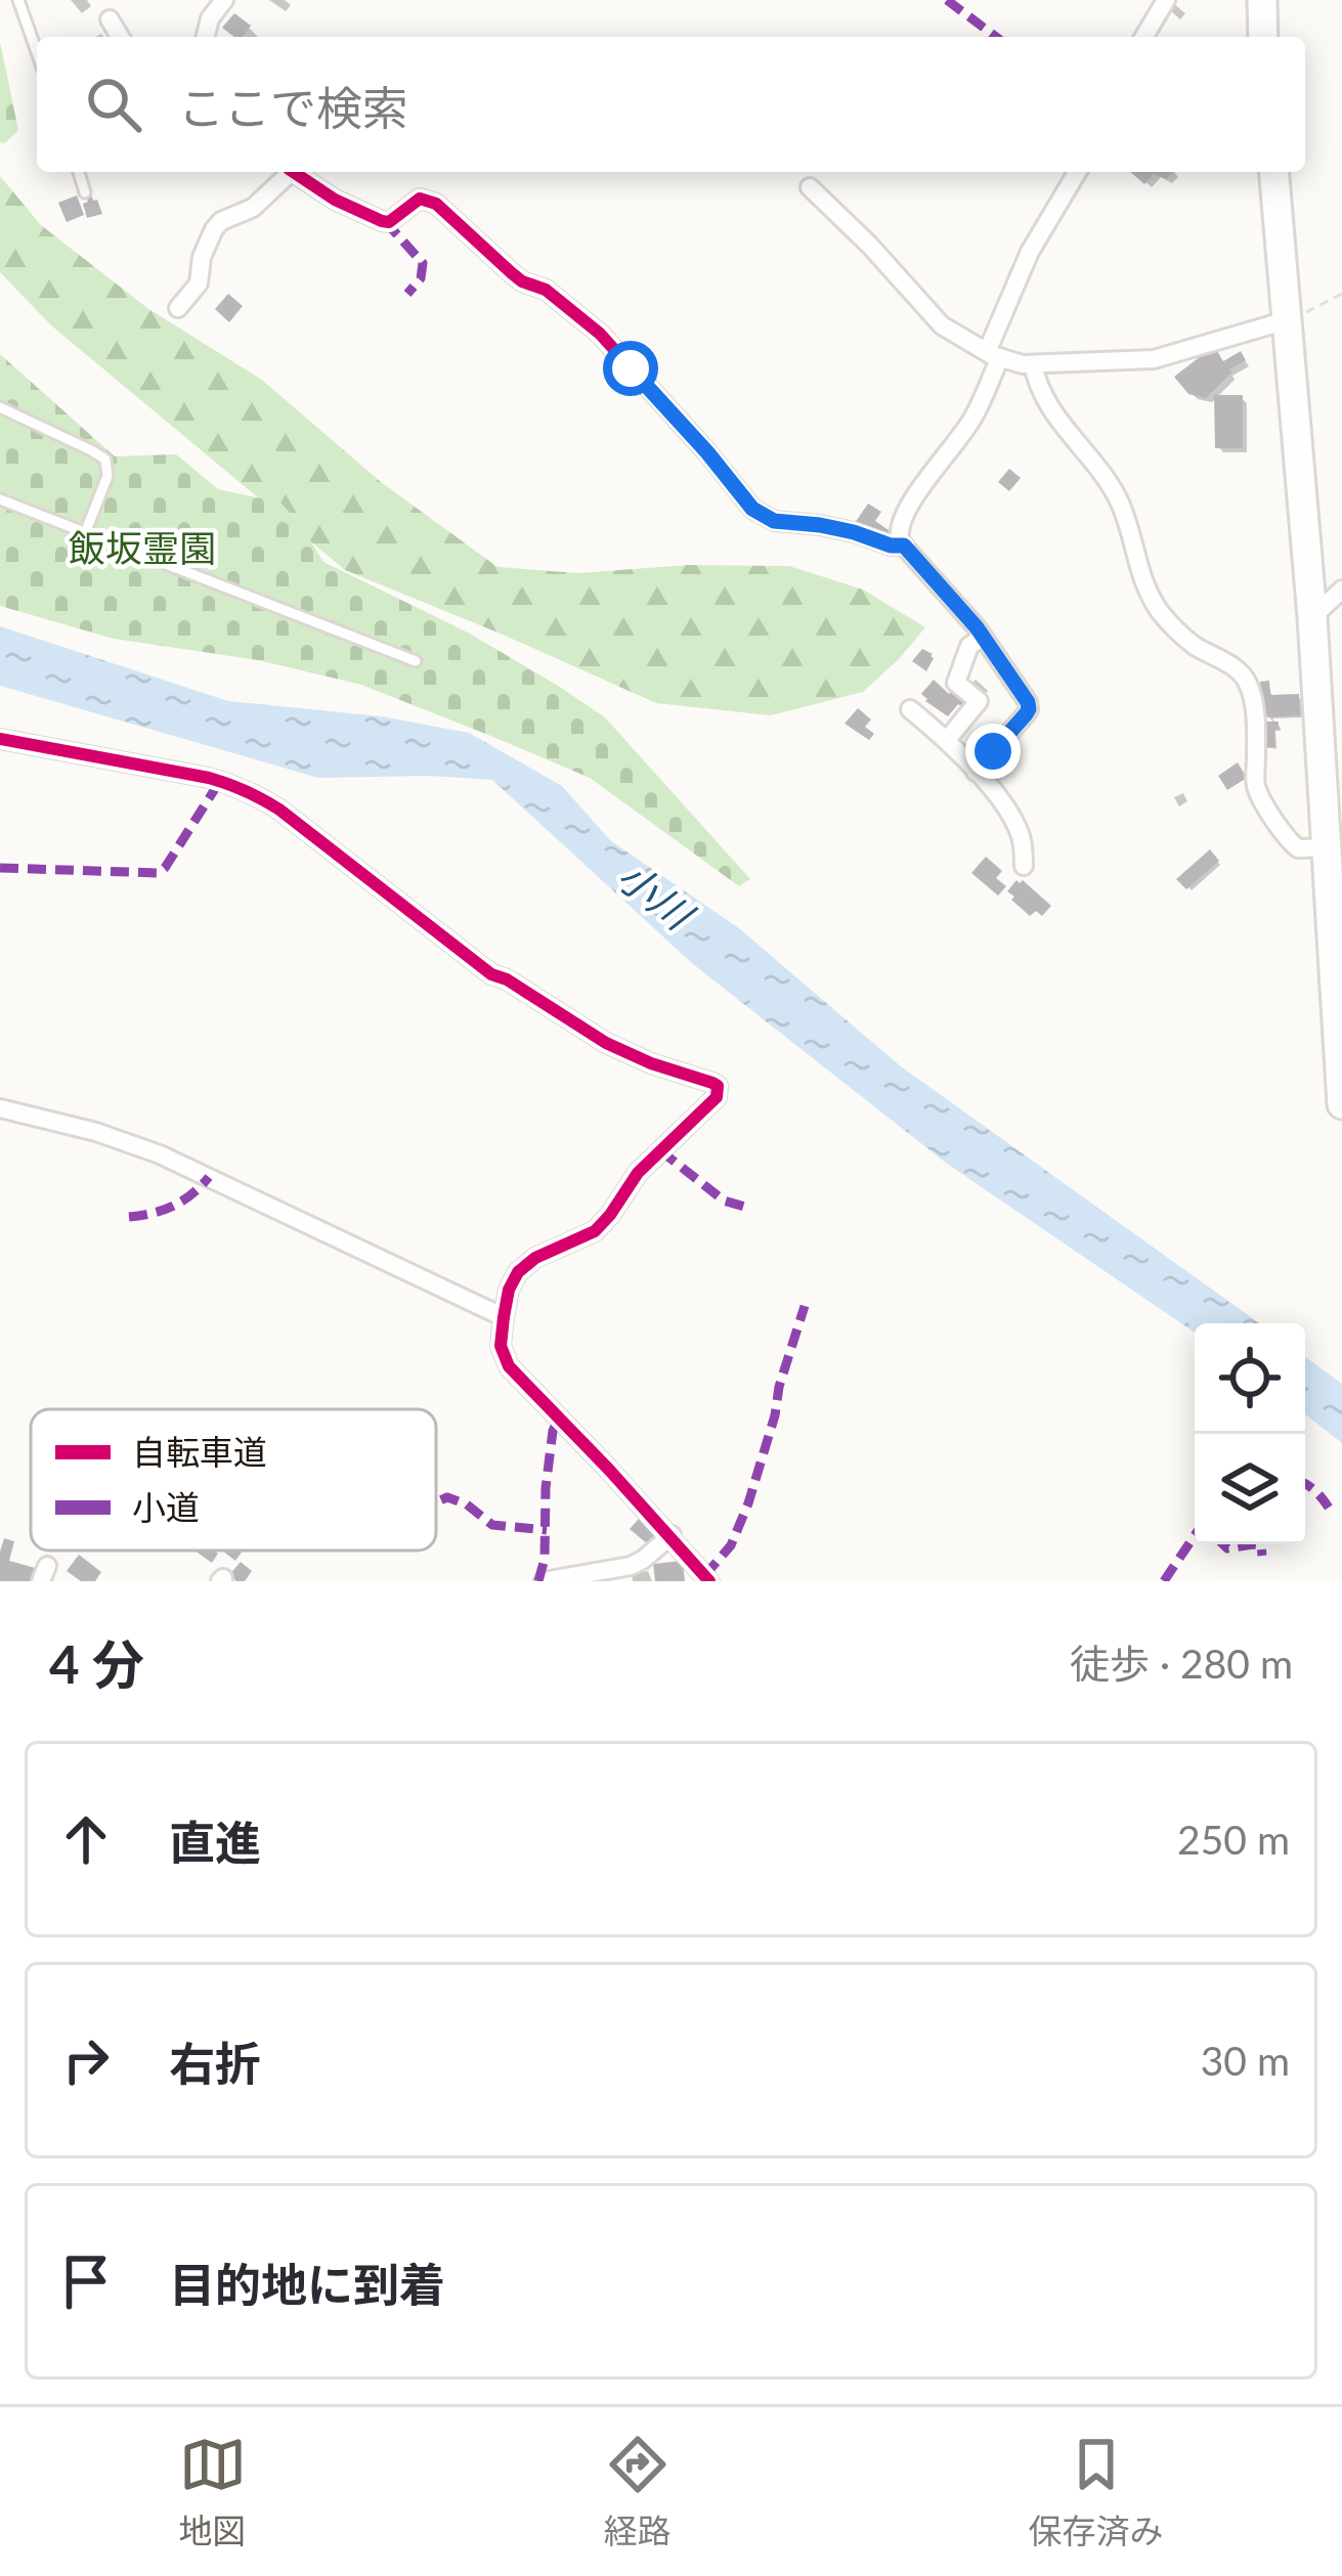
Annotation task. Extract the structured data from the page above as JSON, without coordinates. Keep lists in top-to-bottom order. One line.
{"water":["小川"],"parks":["飯坂霊園"],"legend":["自転車道","小道"],"page":{"search":"ここで検索","heading":["4 分","徒歩 · 280 m"],"list":[["直進","250 m"],["右折","30 m"],"目的地に到着"],"nav":["地図","経路","保存済み"]}}
